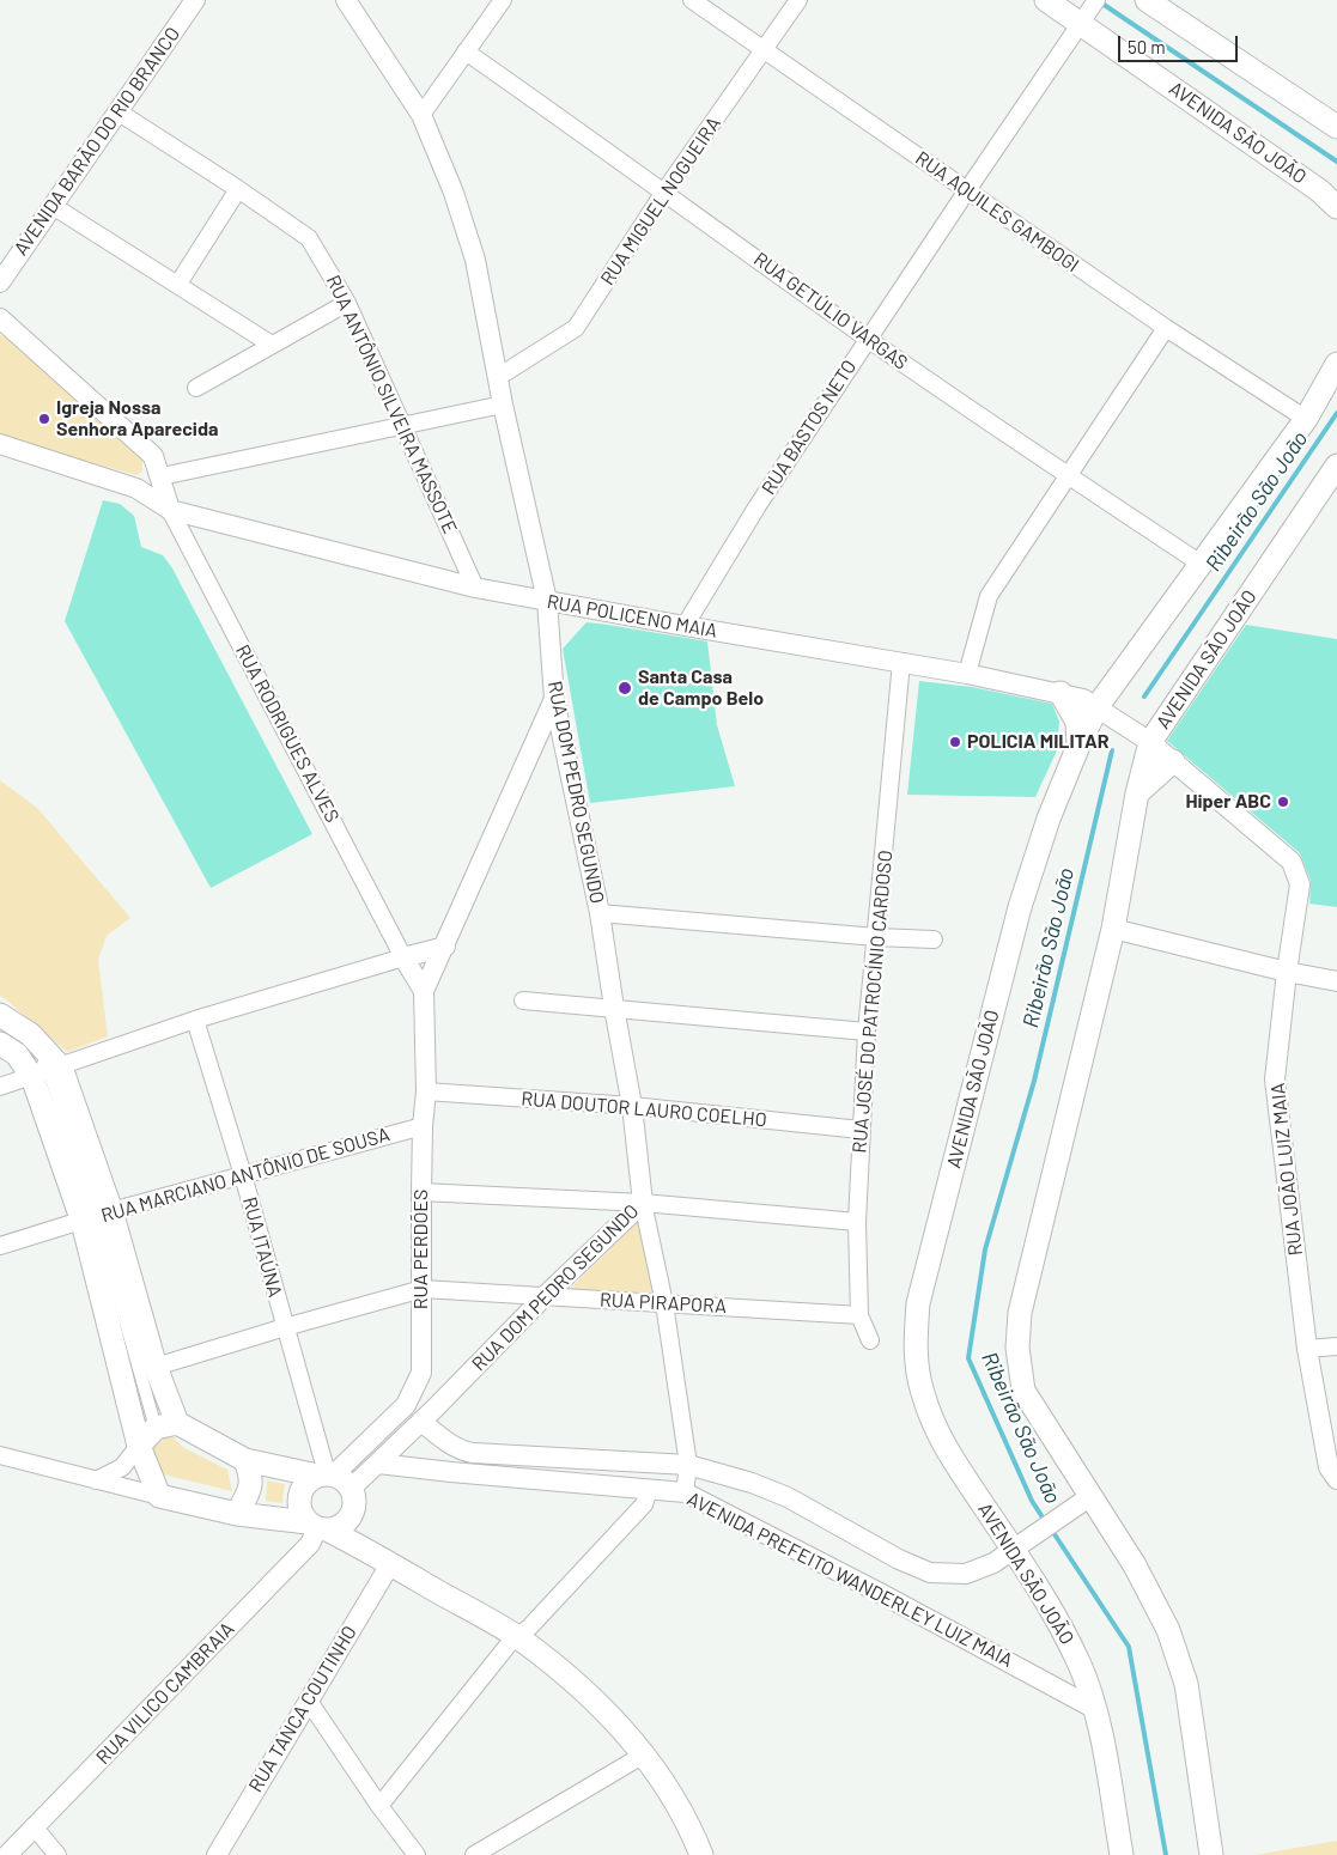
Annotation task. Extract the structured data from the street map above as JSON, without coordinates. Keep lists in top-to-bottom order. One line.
{"streets":{"main road":["AVENIDA SÃO JOÃO"],"street":["AVENIDA BARÃO DO RIO BRANCO","RUA MIGUEL NOGUEIRA","RUA AQUILES GAMBOGI","RUA GETÚLIO VARGAS","RUA ANTÔNIO SILVEIRA MASSOTE","RUA BASTOS NETO","RUA POLICENO MAIA","RUA RODRIGUES ALVES","RUA DOM PEDRO SEGUNDO","RUA JOSÉ DO PATROCÍNIO CARDOSO","RUA DOUTOR LAURO COELHO","RUA JOÃO LUIZ MAIA","RUA MARCIANO ANTÔNIO DE SOUSA","RUA ITAÚNA","RUA PERDÕES","RUA PIRAPORA","AVENIDA PREFEITO WANDERLEY LUIZ MAIA","RUA VILICO CAMBRAIA","RUA TANCA COUTINHO"]},"crossings":[["AVENIDA SÃO JOÃO","RUA AQUILES GAMBOGI"],["AVENIDA SÃO JOÃO","RUA GETÚLIO VARGAS"],["AVENIDA SÃO JOÃO","RUA BASTOS NETO"],["AVENIDA SÃO JOÃO","RUA POLICENO MAIA"],["AVENIDA SÃO JOÃO","RUA JOÃO LUIZ MAIA"],["AVENIDA SÃO JOÃO","AVENIDA PREFEITO WANDERLEY LUIZ MAIA"],["AVENIDA BARÃO DO RIO BRANCO","RUA ANTÔNIO SILVEIRA MASSOTE"],["RUA MIGUEL NOGUEIRA","RUA AQUILES GAMBOGI"],["RUA MIGUEL NOGUEIRA","RUA GETÚLIO VARGAS"],["RUA MIGUEL NOGUEIRA","RUA DOM PEDRO SEGUNDO"],["RUA AQUILES GAMBOGI","RUA BASTOS NETO"],["RUA GETÚLIO VARGAS","RUA BASTOS NETO"],["RUA ANTÔNIO SILVEIRA MASSOTE","RUA POLICENO MAIA"],["RUA BASTOS NETO","RUA POLICENO MAIA"],["RUA POLICENO MAIA","RUA RODRIGUES ALVES"],["RUA POLICENO MAIA","RUA DOM PEDRO SEGUNDO"],["RUA POLICENO MAIA","RUA JOSÉ DO PATROCÍNIO CARDOSO"],["RUA POLICENO MAIA","RUA JOÃO LUIZ MAIA"],["RUA DOM PEDRO SEGUNDO","RUA DOUTOR LAURO COELHO"],["RUA DOM PEDRO SEGUNDO","RUA ITAÚNA"],["RUA DOM PEDRO SEGUNDO","RUA PERDÕES"],["RUA DOM PEDRO SEGUNDO","RUA PIRAPORA"],["RUA DOM PEDRO SEGUNDO","AVENIDA PREFEITO WANDERLEY LUIZ MAIA"],["RUA JOSÉ DO PATROCÍNIO CARDOSO","RUA DOUTOR LAURO COELHO"],["RUA JOSÉ DO PATROCÍNIO CARDOSO","RUA PIRAPORA"],["RUA DOUTOR LAURO COELHO","RUA PERDÕES"],["RUA MARCIANO ANTÔNIO DE SOUSA","RUA ITAÚNA"],["RUA MARCIANO ANTÔNIO DE SOUSA","RUA PERDÕES"],["RUA ITAÚNA","RUA PERDÕES"],["RUA ITAÚNA","RUA PIRAPORA"],["RUA PERDÕES","RUA PIRAPORA"]],"water":["Ribeirão São João"],"places":["Igreja Nossa Senhora Aparecida","Santa Casa de Campo Belo","POLICIA MILITAR","Hiper ABC"],"scale_bar":"50 m"}
